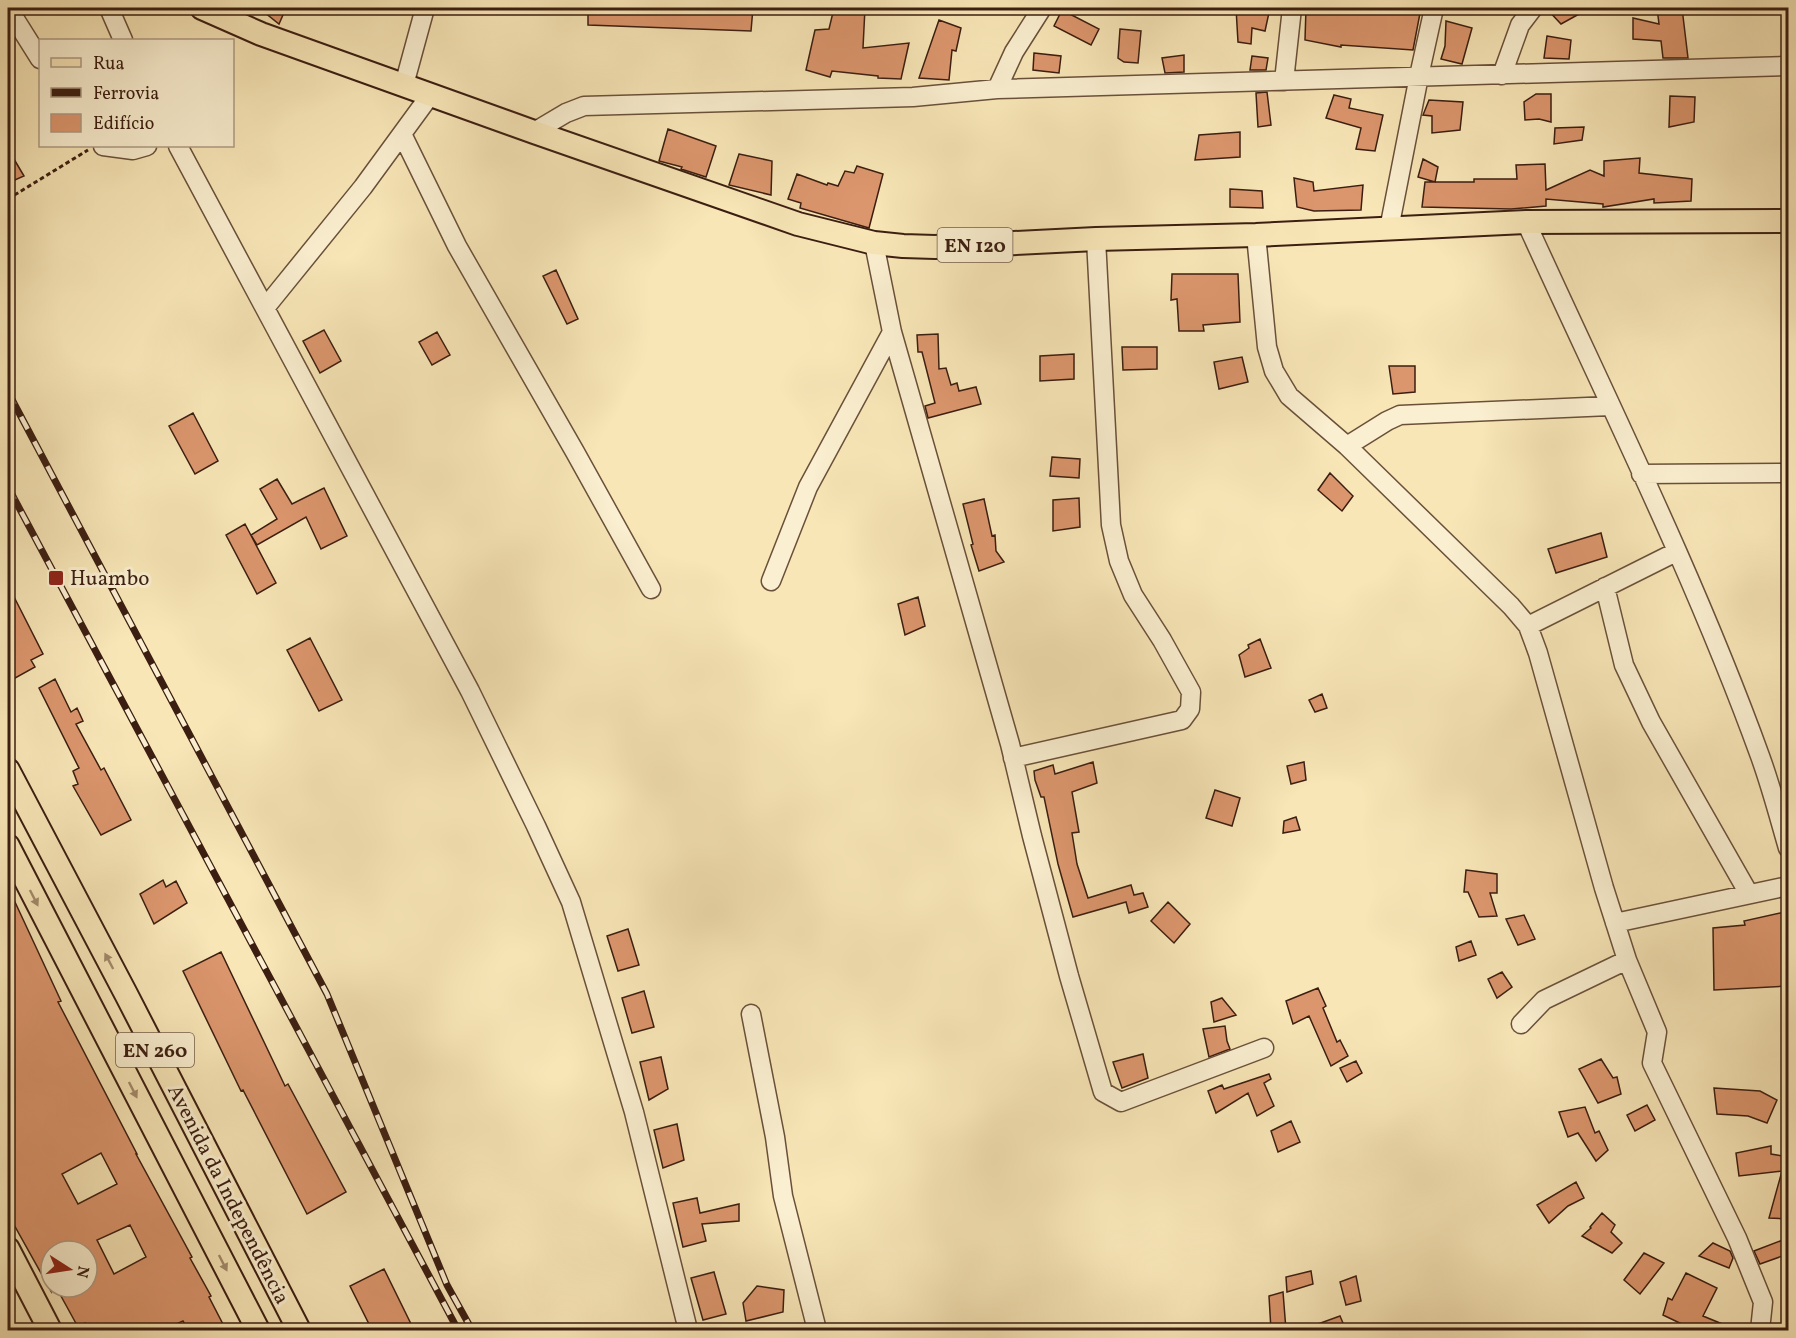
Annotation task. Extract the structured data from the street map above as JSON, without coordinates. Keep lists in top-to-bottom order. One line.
{"streets":{"main road":["EN 120","EN 260","Avenida da Independência"]},"places":{"transit":["Huambo"]},"legend":["Rua","Ferrovia","Edifício"],"north":"right"}
